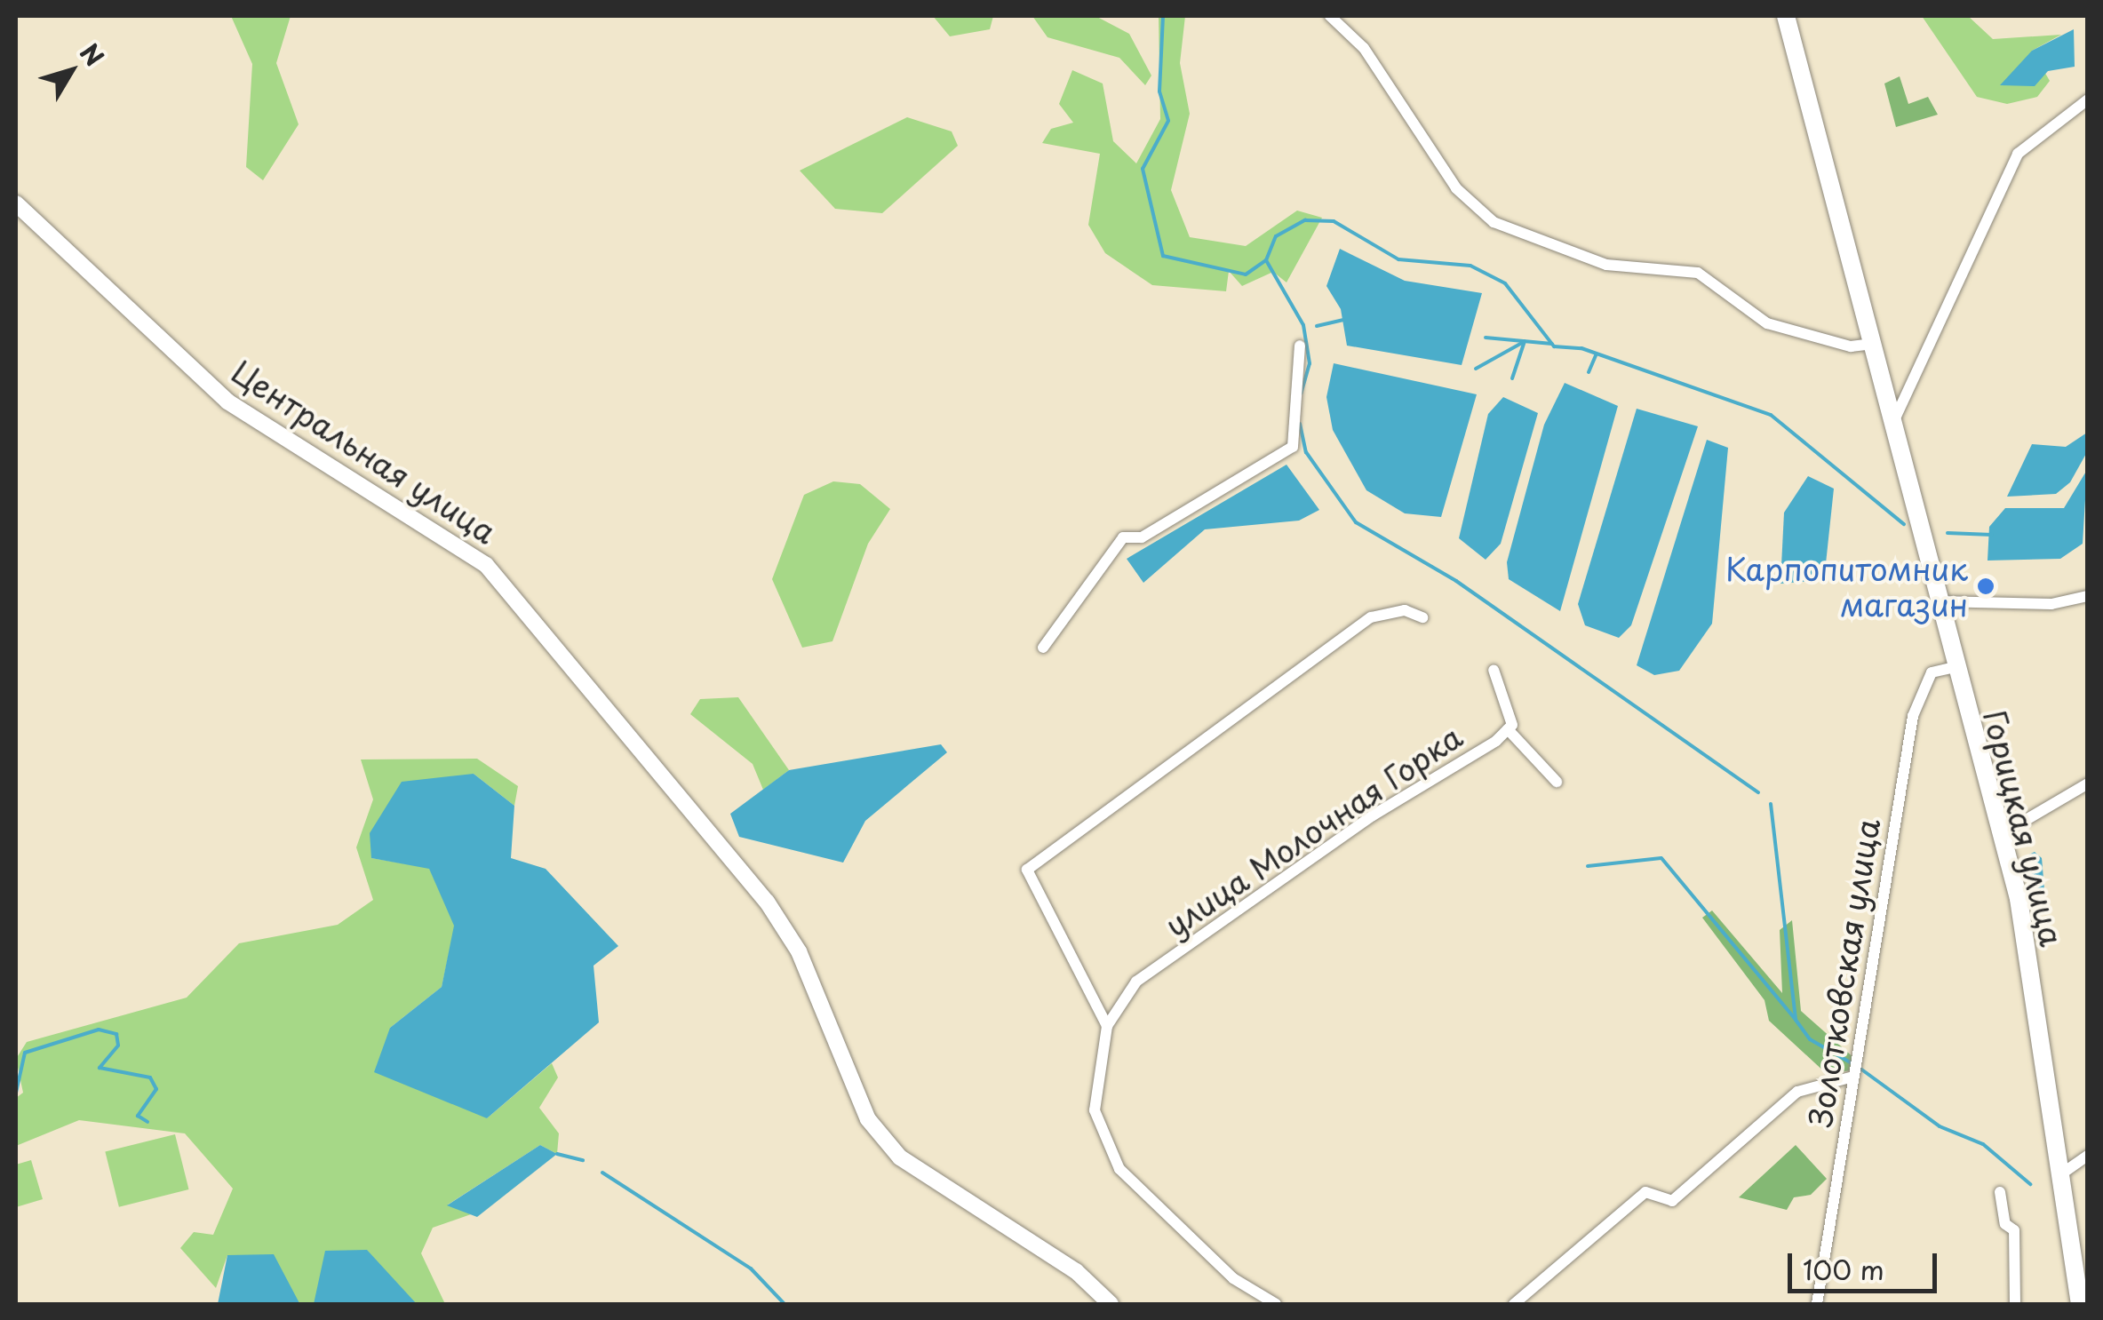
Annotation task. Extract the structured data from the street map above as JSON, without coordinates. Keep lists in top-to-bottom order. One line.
{"streets":{"main road":["Центральная улица","Горицкая улица"],"street":["улица Молочная Горка","Золотковская улица"]},"crossings":[["Горицкая улица","Золотковская улица"]],"places":["Карпопитомник магазин"],"scale_bar":"100 m","north":"top right"}
